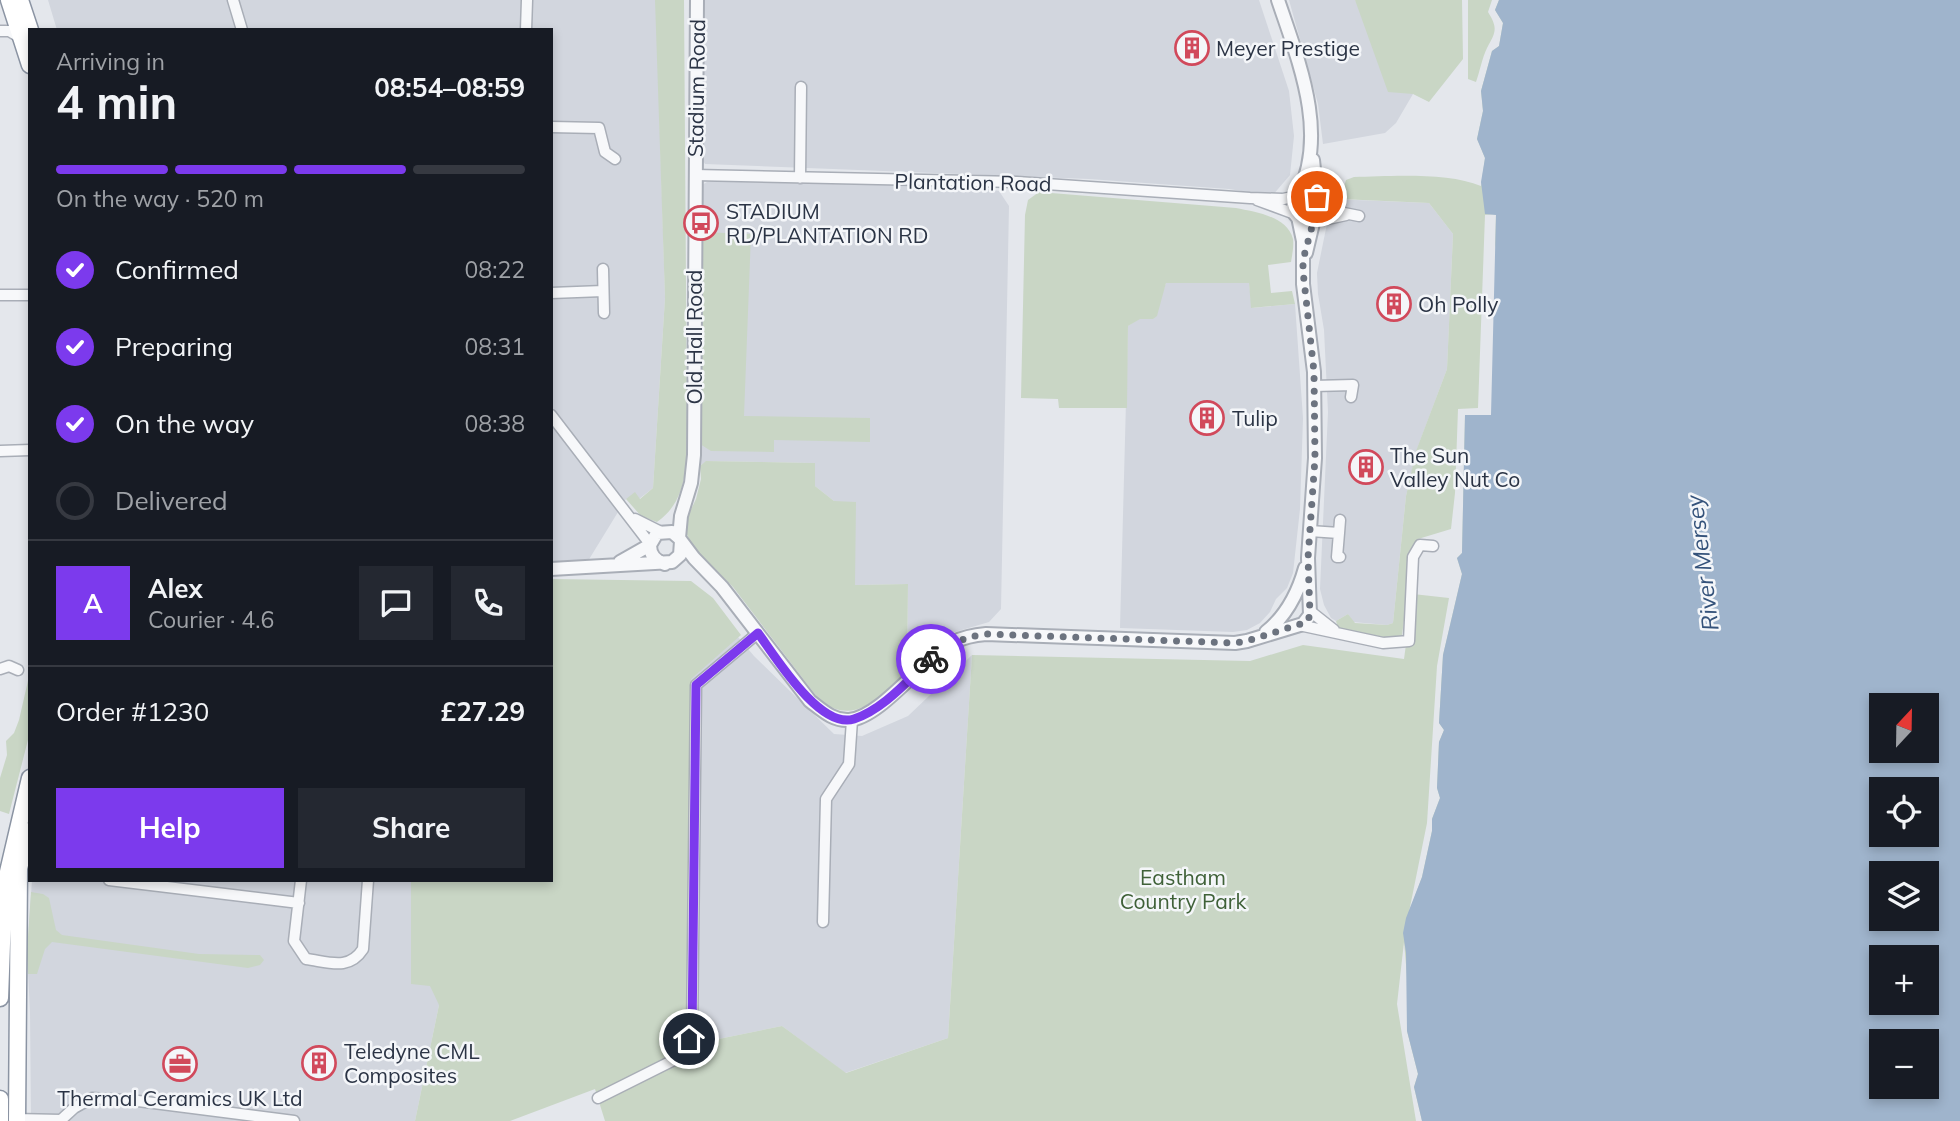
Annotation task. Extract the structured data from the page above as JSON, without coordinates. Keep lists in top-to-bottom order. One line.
{"streets":{"street":["Stadium Road","Plantation Road","Old Hall Road"]},"crossings":[["Stadium Road","Plantation Road"],["Stadium Road","Old Hall Road"],["Plantation Road","Old Hall Road"]],"water":["River Mersey"],"parks":["Eastham Country Park"],"places":{"building":["Meyer Prestige","Oh Polly","Tulip","The Sun Valley Nut Co","Teledyne CML Composites"],"bus stop":["STADIUM RD/PLANTATION RD"],"office":["Thermal Ceramics UK Ltd"]},"north":"top","page":{"heading":["4 min","Arriving in","08:54–08:59"],"panel":["Alex","Courier · 4.6","Order #1230","£27.29"],"bar":"On the way · 520 m","list":[["Confirmed","08:22"],["Preparing","08:31"],["On the way","08:38"],"Delivered"],"round":"A","map_buttons":["+","−"],"buttons":["Help","Share"]}}
